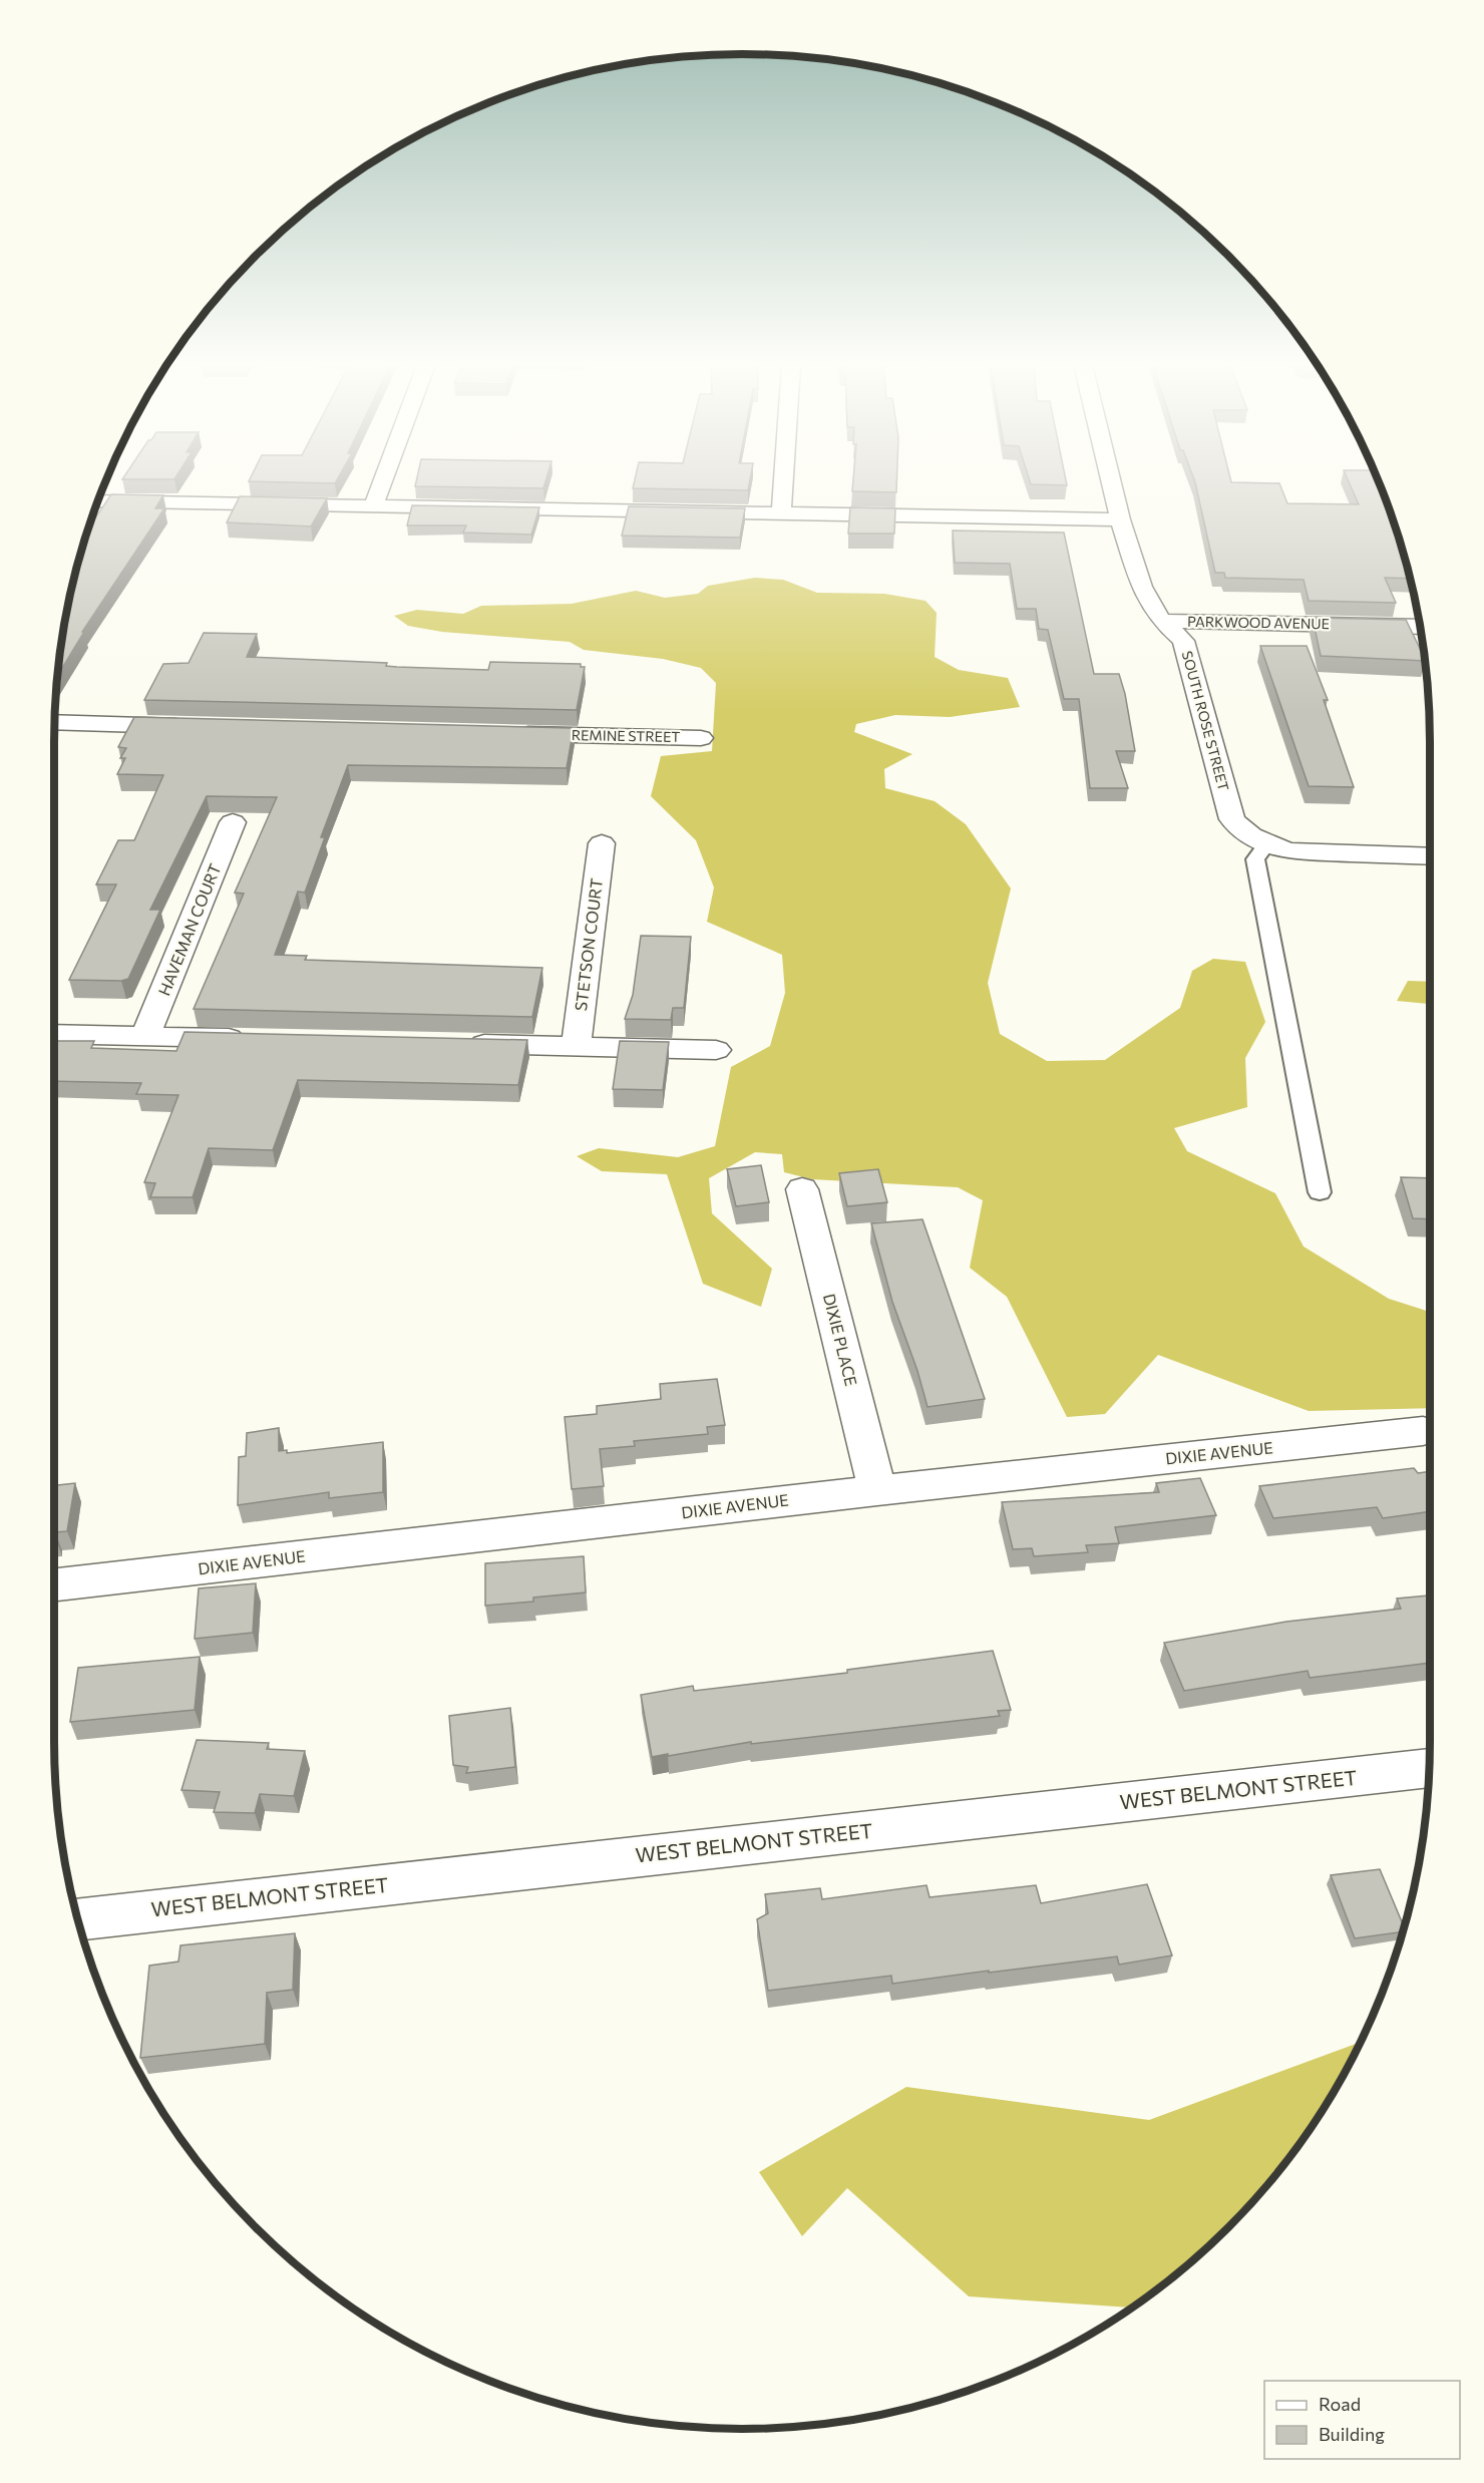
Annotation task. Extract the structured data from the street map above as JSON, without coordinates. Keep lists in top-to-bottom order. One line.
{"streets":{"street":["PARKWOOD AVENUE","SOUTH ROSE STREET","REMINE STREET","HAVEMAN COURT","STETSON COURT","DIXIE PLACE","DIXIE AVENUE","WEST BELMONT STREET"]},"crossings":[["PARKWOOD AVENUE","SOUTH ROSE STREET"],["DIXIE PLACE","DIXIE AVENUE"]],"legend":["Road","Building"]}
